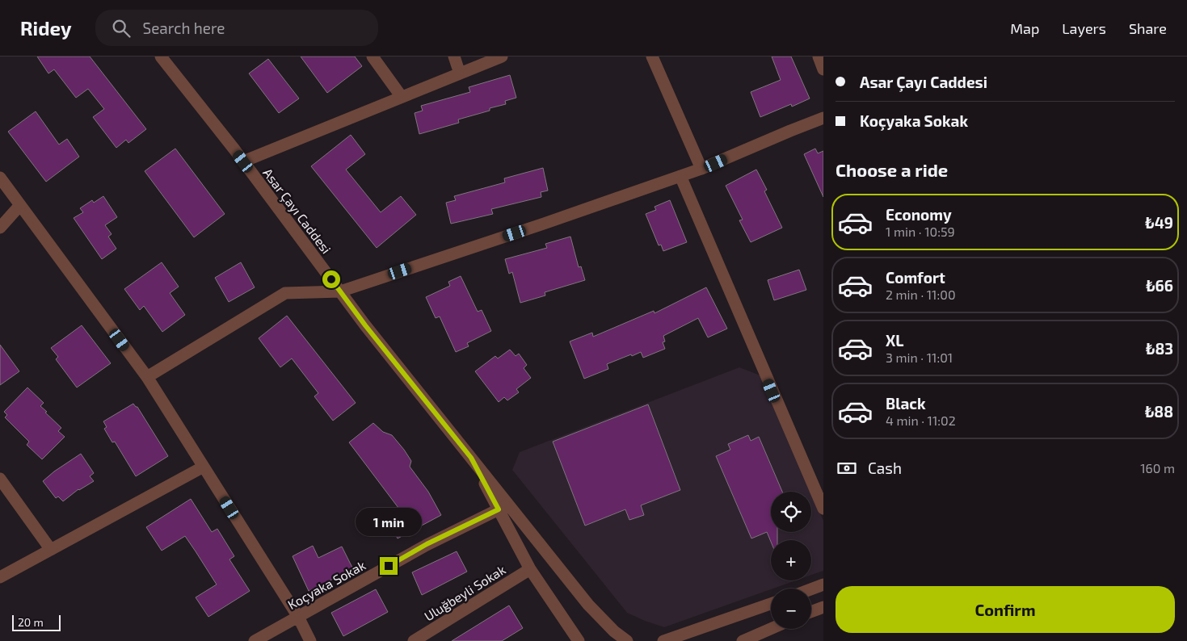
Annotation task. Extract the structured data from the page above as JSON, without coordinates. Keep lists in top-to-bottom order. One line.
{"streets":{"street":["Asar Çayı Caddesi","Koçyaka Sokak","Uluğbeyli Sokak"]},"scale_bar":"20 m","page":{"header":"Ridey","search":"Search here","nav":["Map","Layers","Share"],"banner":["Asar Çayı Caddesi","Koçyaka Sokak"],"heading":"Choose a ride","list":[{"name":"Economy","note":"1 min · 10:59","value":"₺49"},{"name":"Comfort","note":"2 min · 11:00","value":"₺66"},{"name":"XL","note":"3 min · 11:01","value":"₺83"},{"name":"Black","note":"4 min · 11:02","value":"₺88"}],"pay":["Cash","160 m"],"map_buttons":["+","−"],"bubble":"1 min","buttons":"Confirm","scale":"20 m"}}
